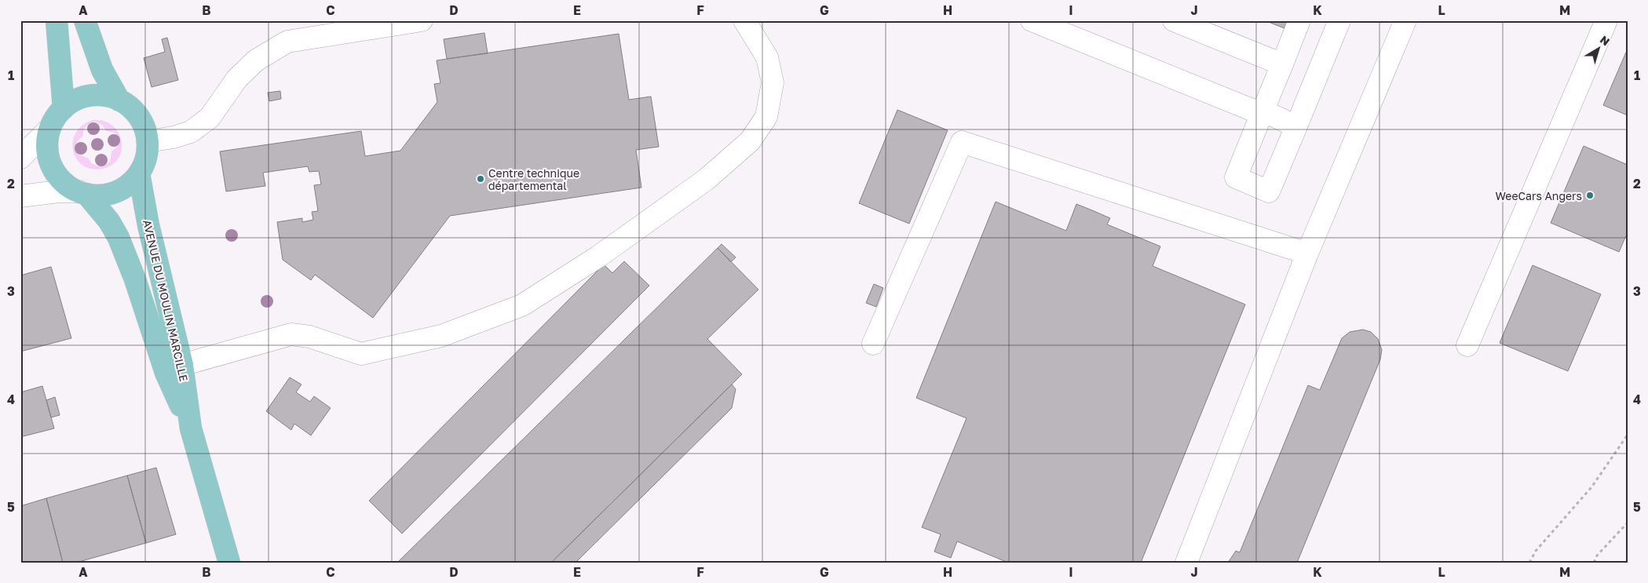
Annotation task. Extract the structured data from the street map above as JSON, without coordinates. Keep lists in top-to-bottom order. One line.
{"streets":{"main road":["AVENUE DU MOULIN MARCILLE"]},"places":["Centre technique départemental","WeeCars Angers"],"north":"top right","grid":{"columns":["A","B","C","D","E","F","G","H","I","J","K","L","M"],"rows":["1","2","3","4","5"]}}
